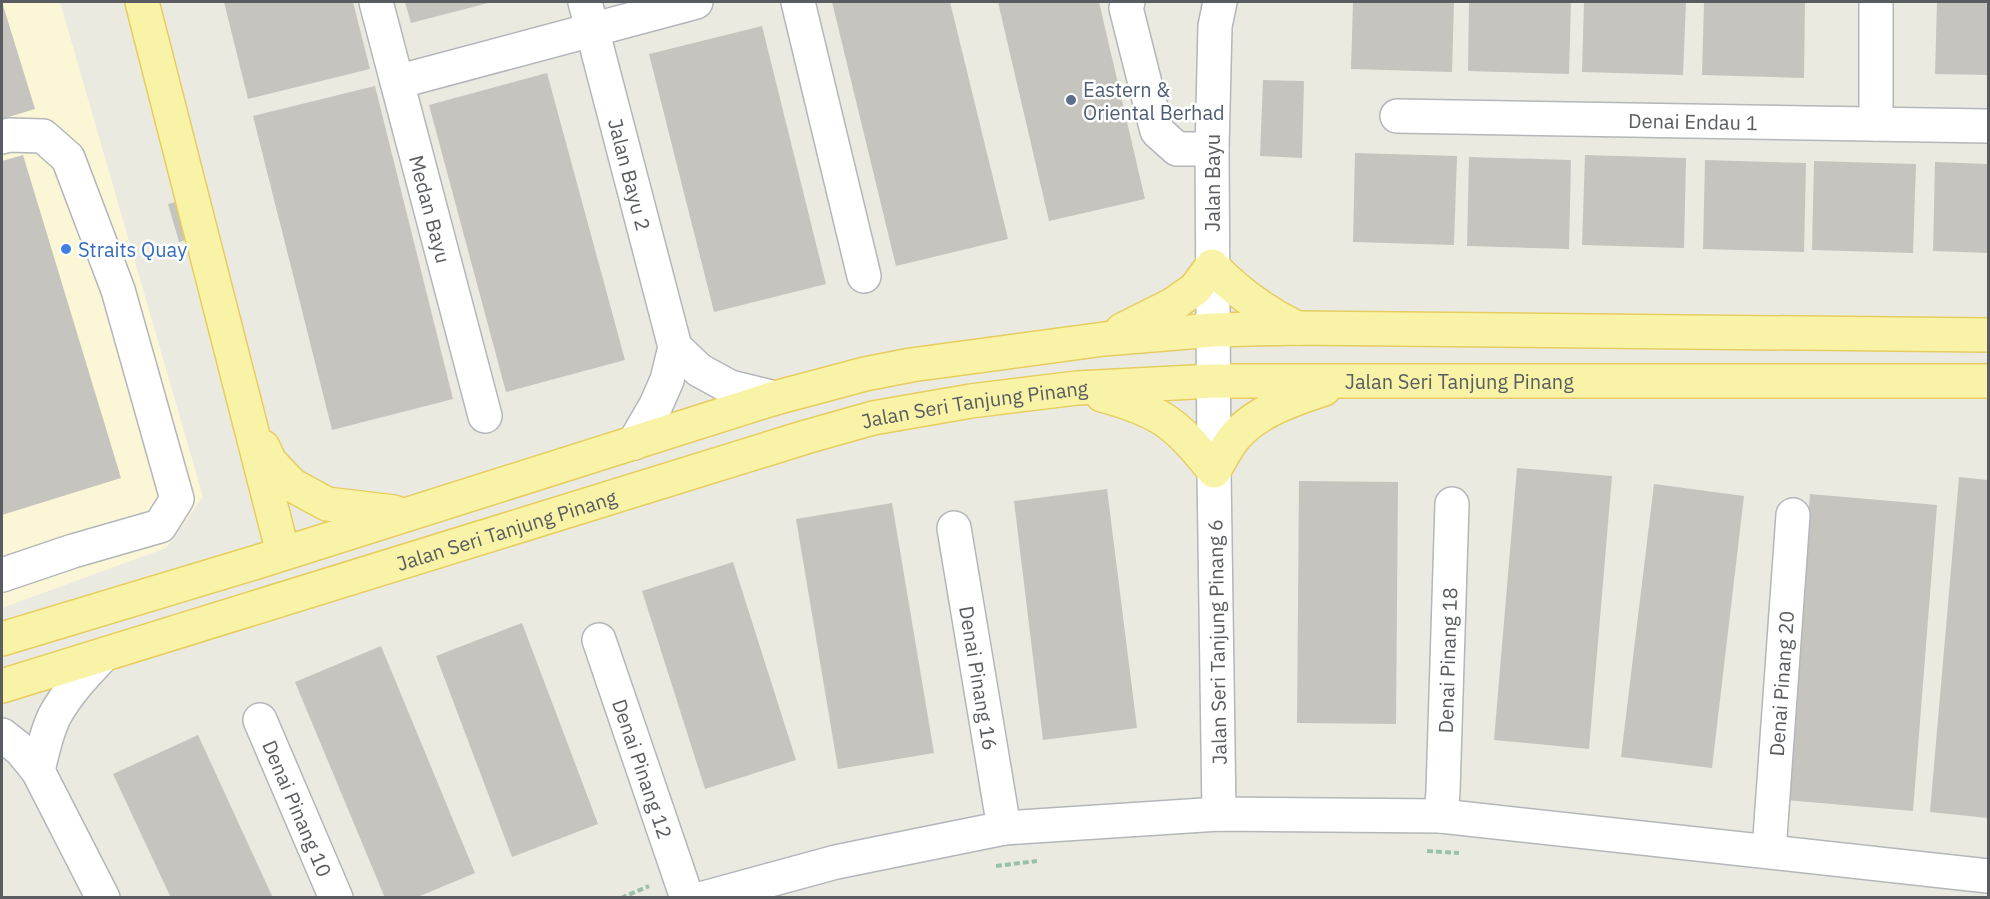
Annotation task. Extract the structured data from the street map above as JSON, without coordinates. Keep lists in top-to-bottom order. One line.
{"streets":{"main road":["Jalan Seri Tanjung Pinang"],"street":["Denai Endau 1","Jalan Bayu 2","Jalan Bayu","Medan Bayu","Jalan Seri Tanjung Pinang 6","Denai Pinang 18","Denai Pinang 16","Denai Pinang 20","Denai Pinang 12","Denai Pinang 10"]},"crossings":[["Jalan Bayu","Jalan Seri Tanjung Pinang"],["Jalan Bayu","Jalan Seri Tanjung Pinang 6"],["Jalan Seri Tanjung Pinang","Jalan Seri Tanjung Pinang 6"]],"places":["Eastern & Oriental Berhad","Straits Quay"]}
